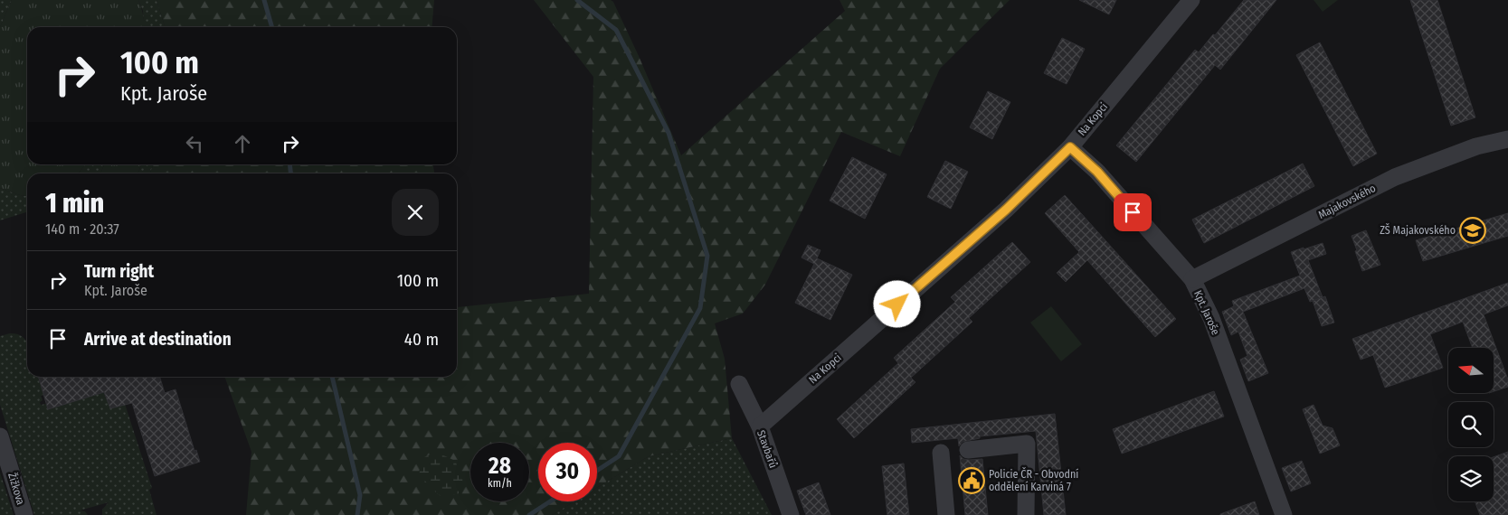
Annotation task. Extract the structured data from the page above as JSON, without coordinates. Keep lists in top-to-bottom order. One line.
{"streets":{"street":["Na Kopci","Majakovského","Kpt. Jaroše","Stavbařů","Žižkova"]},"crossings":[["Na Kopci","Kpt. Jaroše"],["Na Kopci","Stavbařů"],["Majakovského","Kpt. Jaroše"]],"places":{"school or university":["ZŠ Majakovského"],"public building":["Policie ČR - Obvodní oddělení Karviná 7"]},"north":"left","page":{"turn":["100 m","Kpt. Jaroše"],"heading":["1 min","140 m · 20:37"],"list":[{"name":"Turn right","note":"Kpt. Jaroše","value":"100 m"},{"name":"Arrive at destination","value":"40 m"}],"speed":"28 km/h","limit":"30"}}
